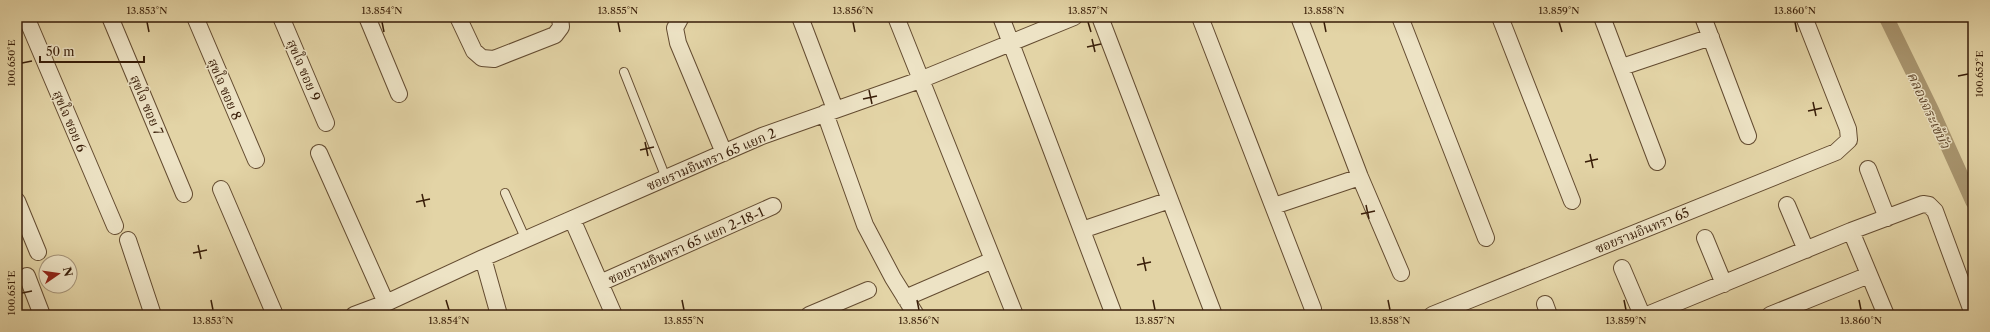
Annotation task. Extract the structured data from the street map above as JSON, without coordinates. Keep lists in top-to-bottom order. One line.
{"streets":{"street":["สุขใจ ซอย 9","สุขใจ ซอย 8","สุขใจ ซอย 7","สุขใจ ซอย 6","ซอยรามอินทรา 65 แยก 2","ซอยรามอินทรา 65","ซอยรามอินทรา 65 แยก 2-18-1"]},"water":["คลองจระเข้บัว"],"scale_bar":"50 m","north":"right","coordinates":["13.853°N","13.854°N","13.855°N","13.856°N","13.857°N","13.858°N","13.859°N","13.860°N","100.650°E","100.652°E","100.651°E"]}
